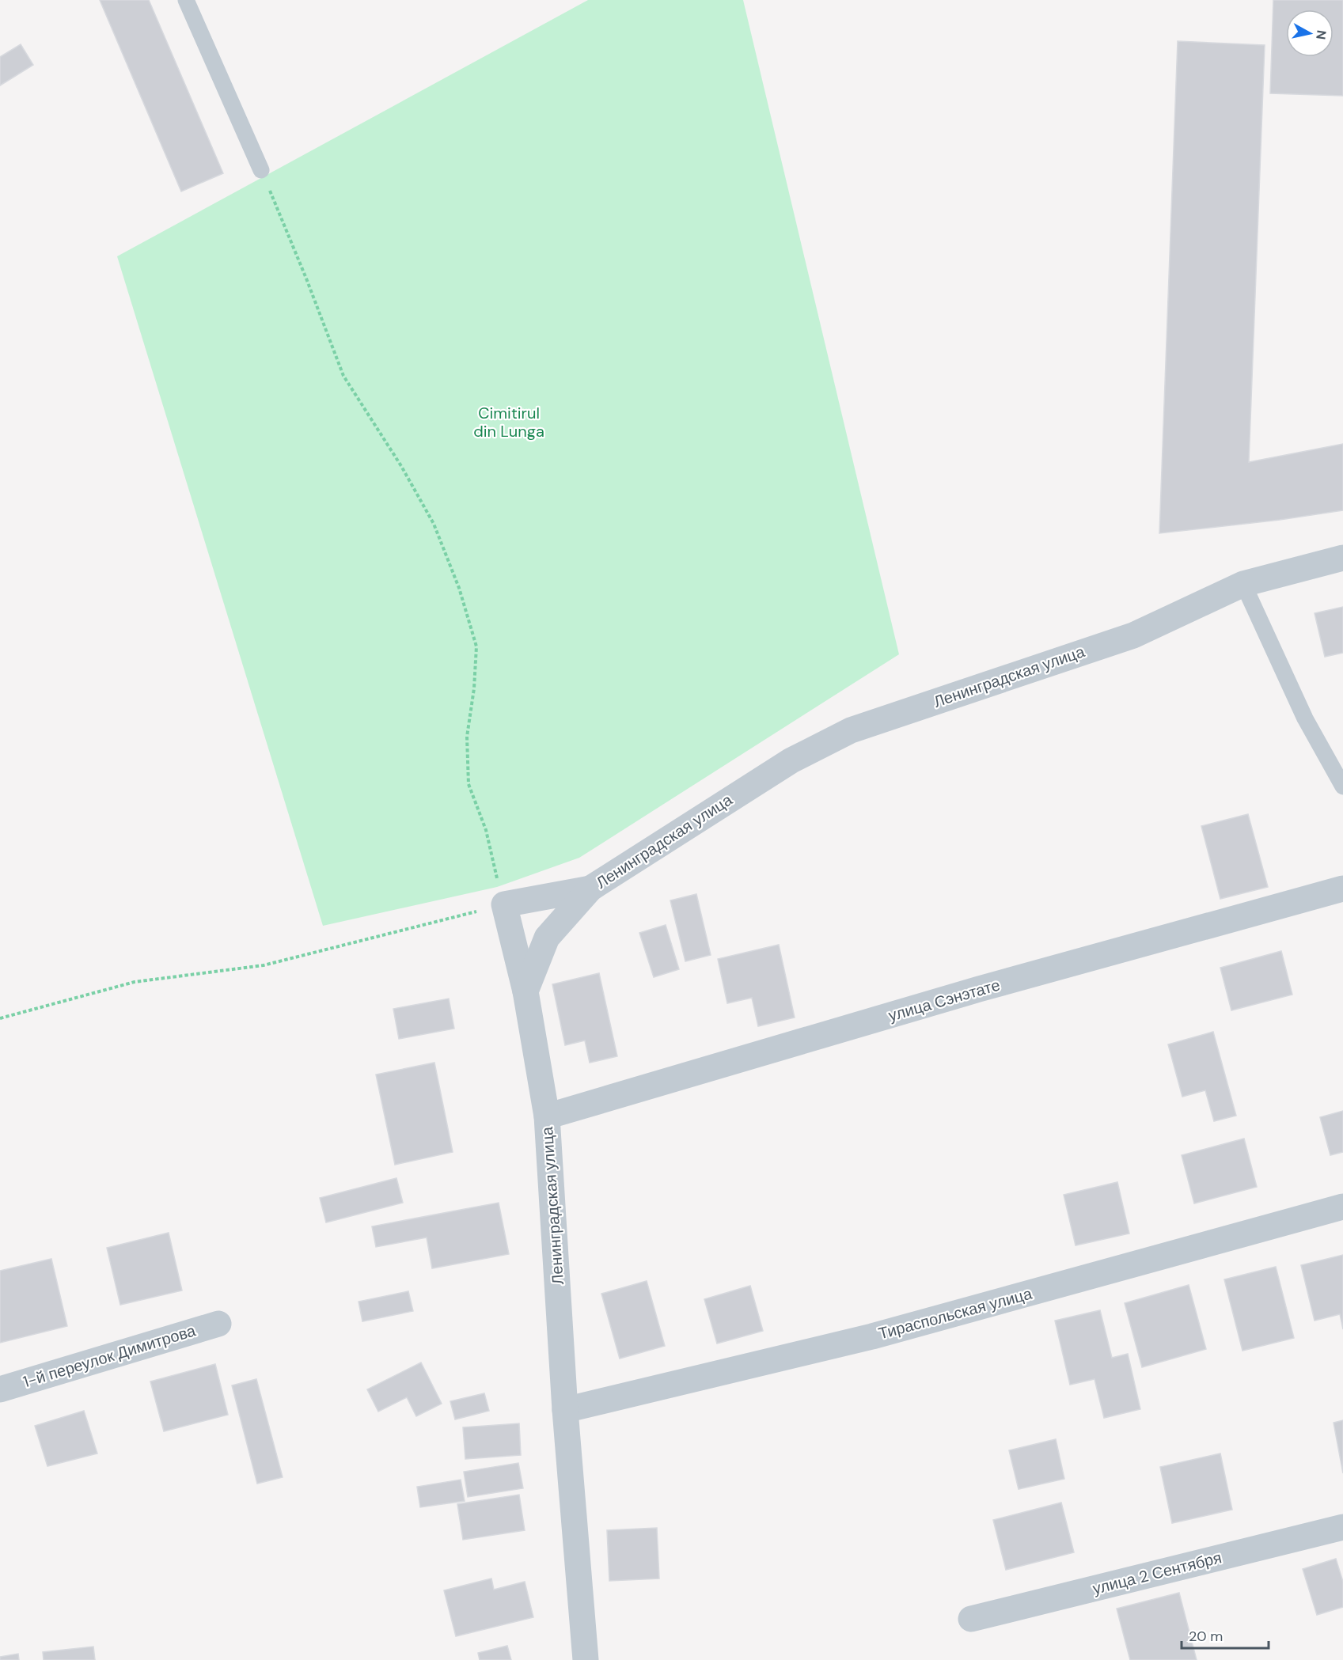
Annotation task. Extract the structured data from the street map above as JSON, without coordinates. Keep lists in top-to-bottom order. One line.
{"streets":{"street":["Ленинградская улица","улица Сэнэтате","Тираспольская улица","1-й переулок Димитрова","улица 2 Сентября"]},"crossings":[["Ленинградская улица","улица Сэнэтате"],["Ленинградская улица","Тираспольская улица"]],"parks":["Cimitirul din Lunga"],"scale_bar":"20 m","north":"right"}
